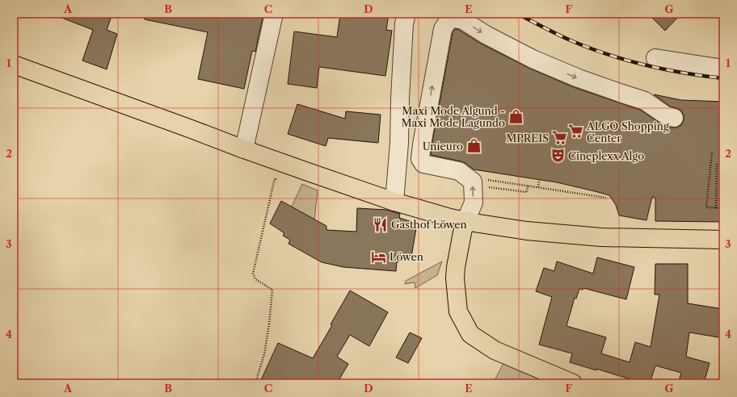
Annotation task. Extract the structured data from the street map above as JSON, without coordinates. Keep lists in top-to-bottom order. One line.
{"places":{"shop":["Maxi Mode Algund - Maxi Mode Lagundo","Unieuro"],"supermarket":["ALGO Shopping Center","MPREIS"],"theatre":["Cineplexx Algo"],"restaurant":["Gasthof Löwen"],"hotel":["Löwen"]},"grid":{"columns":["A","B","C","D","E","F","G"],"rows":["1","2","3","4"]}}
